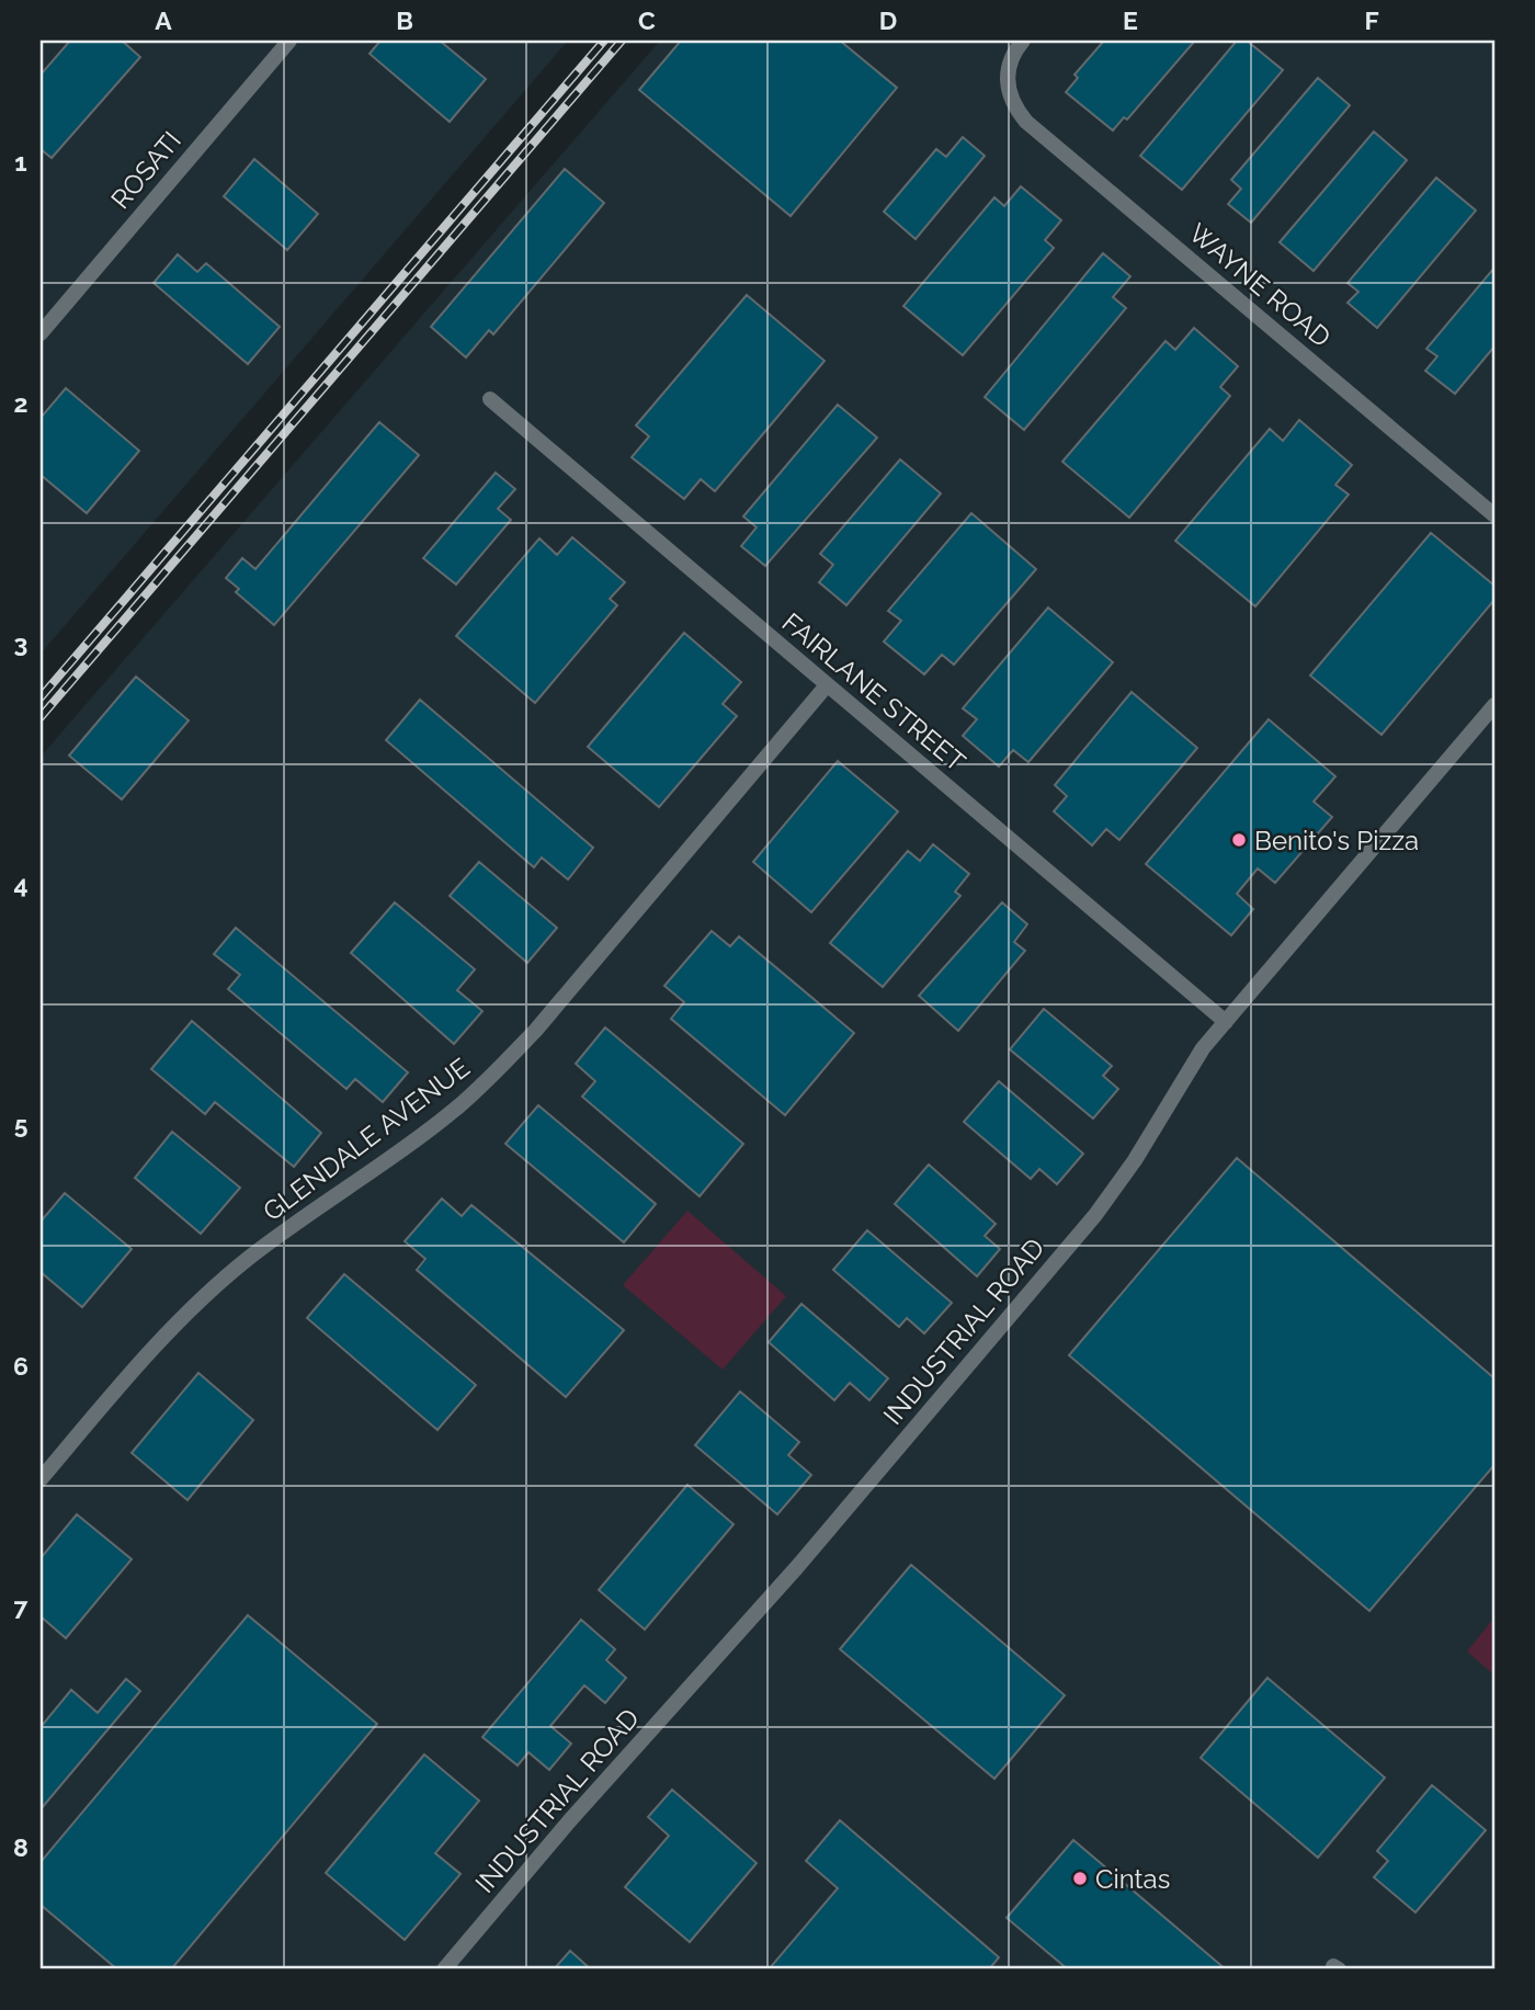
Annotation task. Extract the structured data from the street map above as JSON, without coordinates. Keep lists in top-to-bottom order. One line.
{"streets":{"street":["ROSATI","WAYNE ROAD","FAIRLANE STREET","GLENDALE AVENUE","INDUSTRIAL ROAD"]},"crossings":[["FAIRLANE STREET","GLENDALE AVENUE"],["FAIRLANE STREET","INDUSTRIAL ROAD"]],"places":["Benito's Pizza","Cintas"],"grid":{"columns":["A","B","C","D","E","F"],"rows":["1","2","3","4","5","6","7","8"]}}
